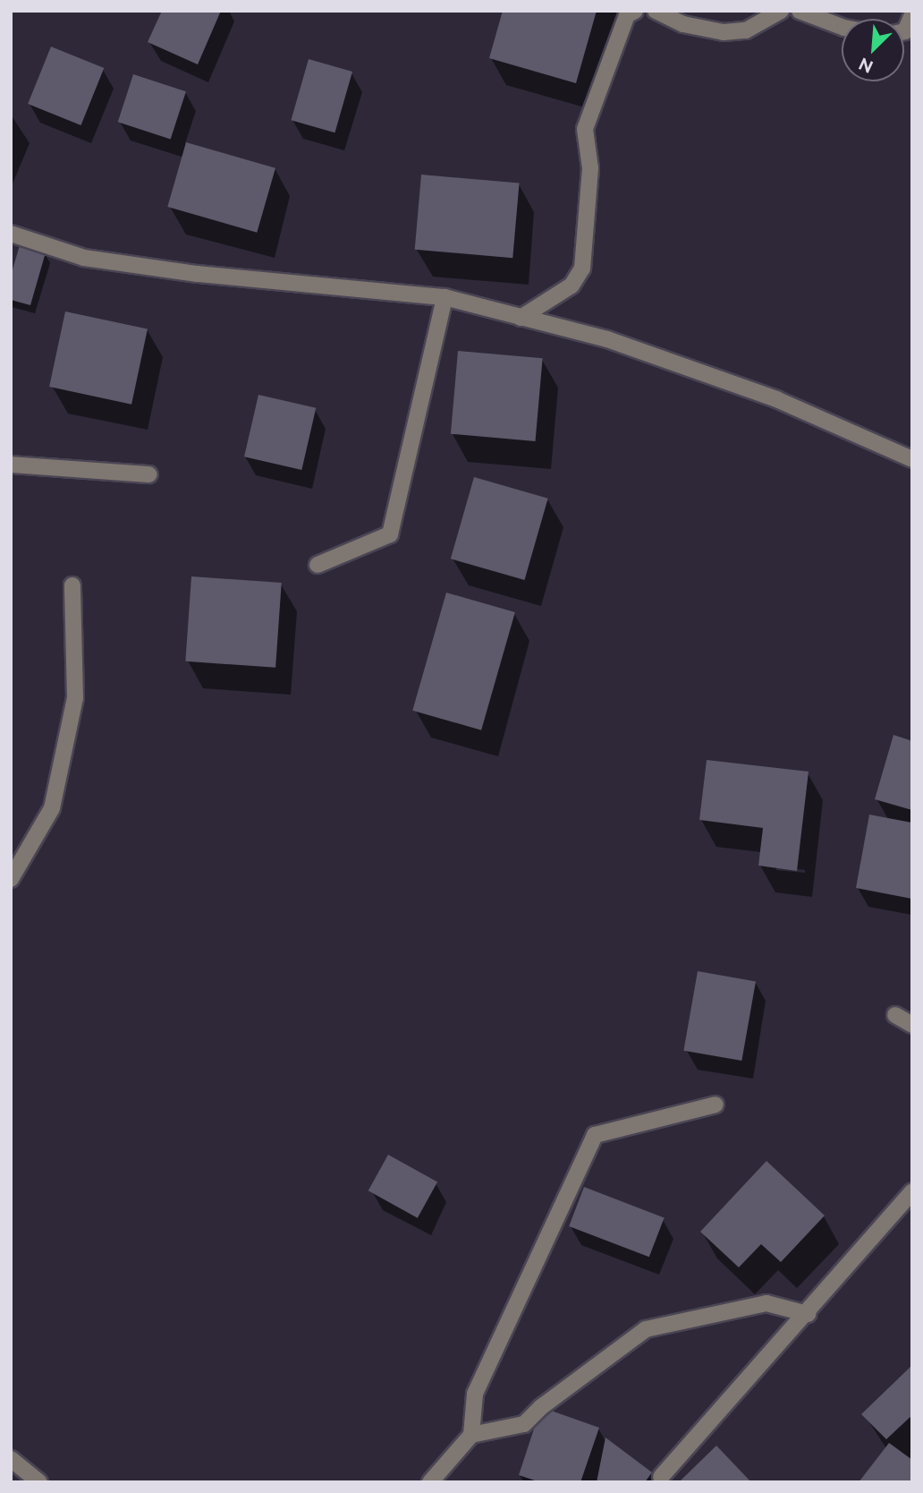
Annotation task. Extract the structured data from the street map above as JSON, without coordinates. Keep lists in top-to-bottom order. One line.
{"north":"bottom left"}
